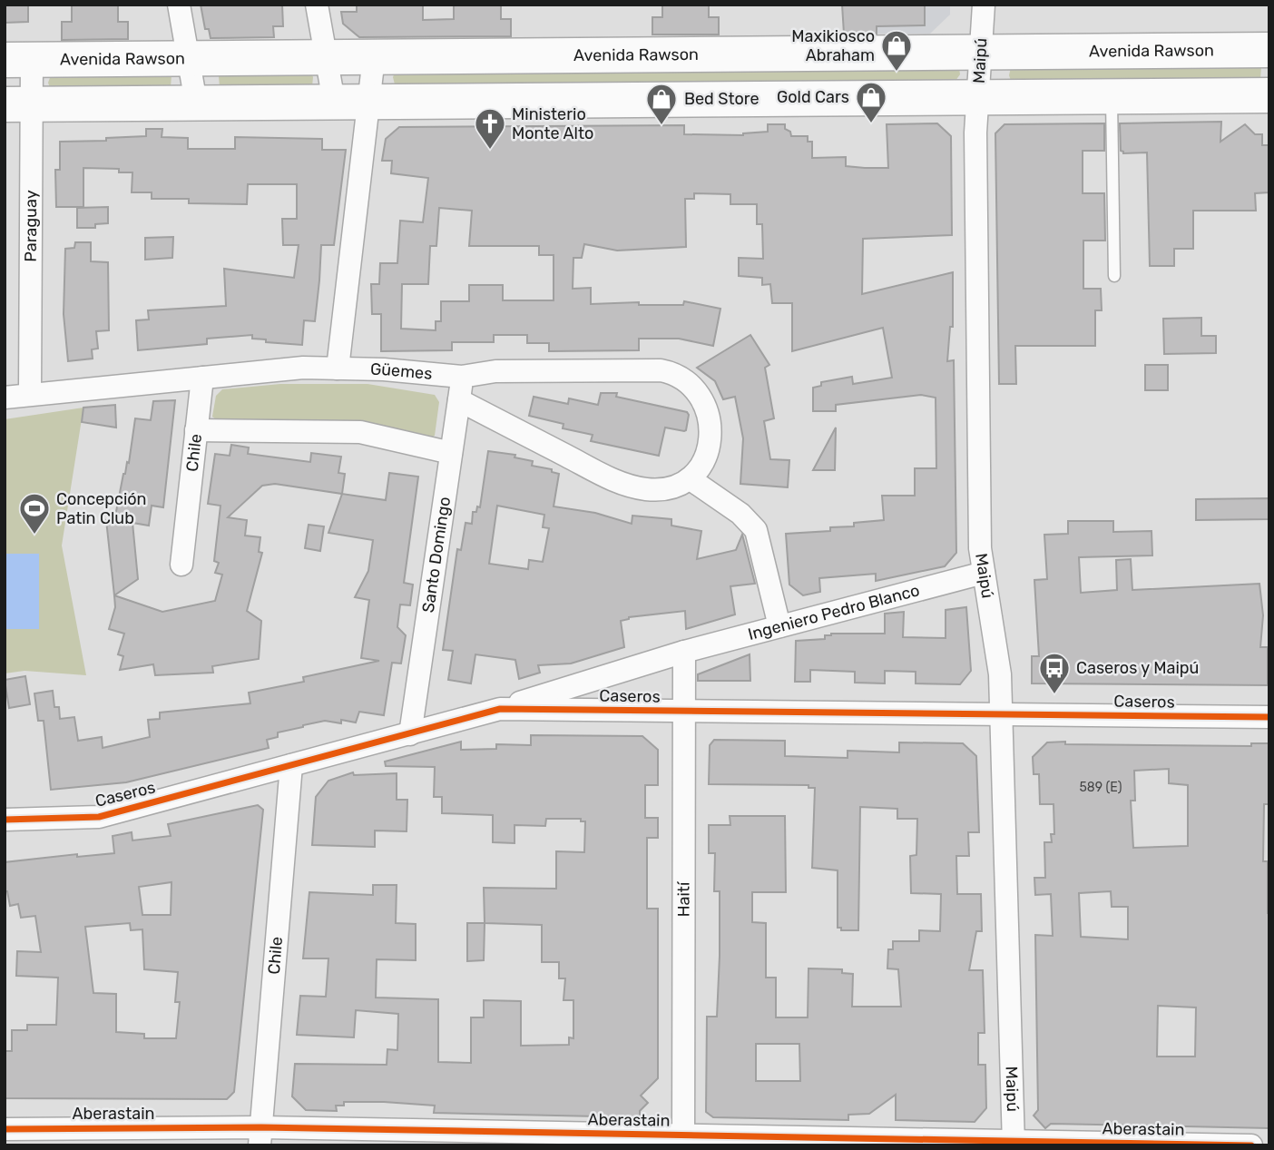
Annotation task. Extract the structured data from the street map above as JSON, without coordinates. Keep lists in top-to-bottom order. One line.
{"streets":{"main road":["Avenida Rawson"],"street":["Maipú","Paraguay","Güemes","Chile","Santo Domingo","Ingeniero Pedro Blanco","Caseros","Haití","Aberastain"]},"crossings":[["Avenida Rawson","Maipú"],["Avenida Rawson","Paraguay"],["Maipú","Ingeniero Pedro Blanco"],["Maipú","Caseros"],["Maipú","Aberastain"],["Paraguay","Güemes"],["Güemes","Chile"],["Güemes","Santo Domingo"],["Chile","Caseros"],["Chile","Aberastain"],["Santo Domingo","Caseros"],["Ingeniero Pedro Blanco","Caseros"],["Ingeniero Pedro Blanco","Haití"],["Caseros","Haití"],["Haití","Aberastain"]],"places":{"shop":["Maxikiosco Abraham","Gold Cars","Bed Store"],"church":["Ministerio Monte Alto"],"sports":["Concepción Patin Club"],"bus stop":["Caseros y Maipú"]},"house_numbers":["589 (E)"]}
